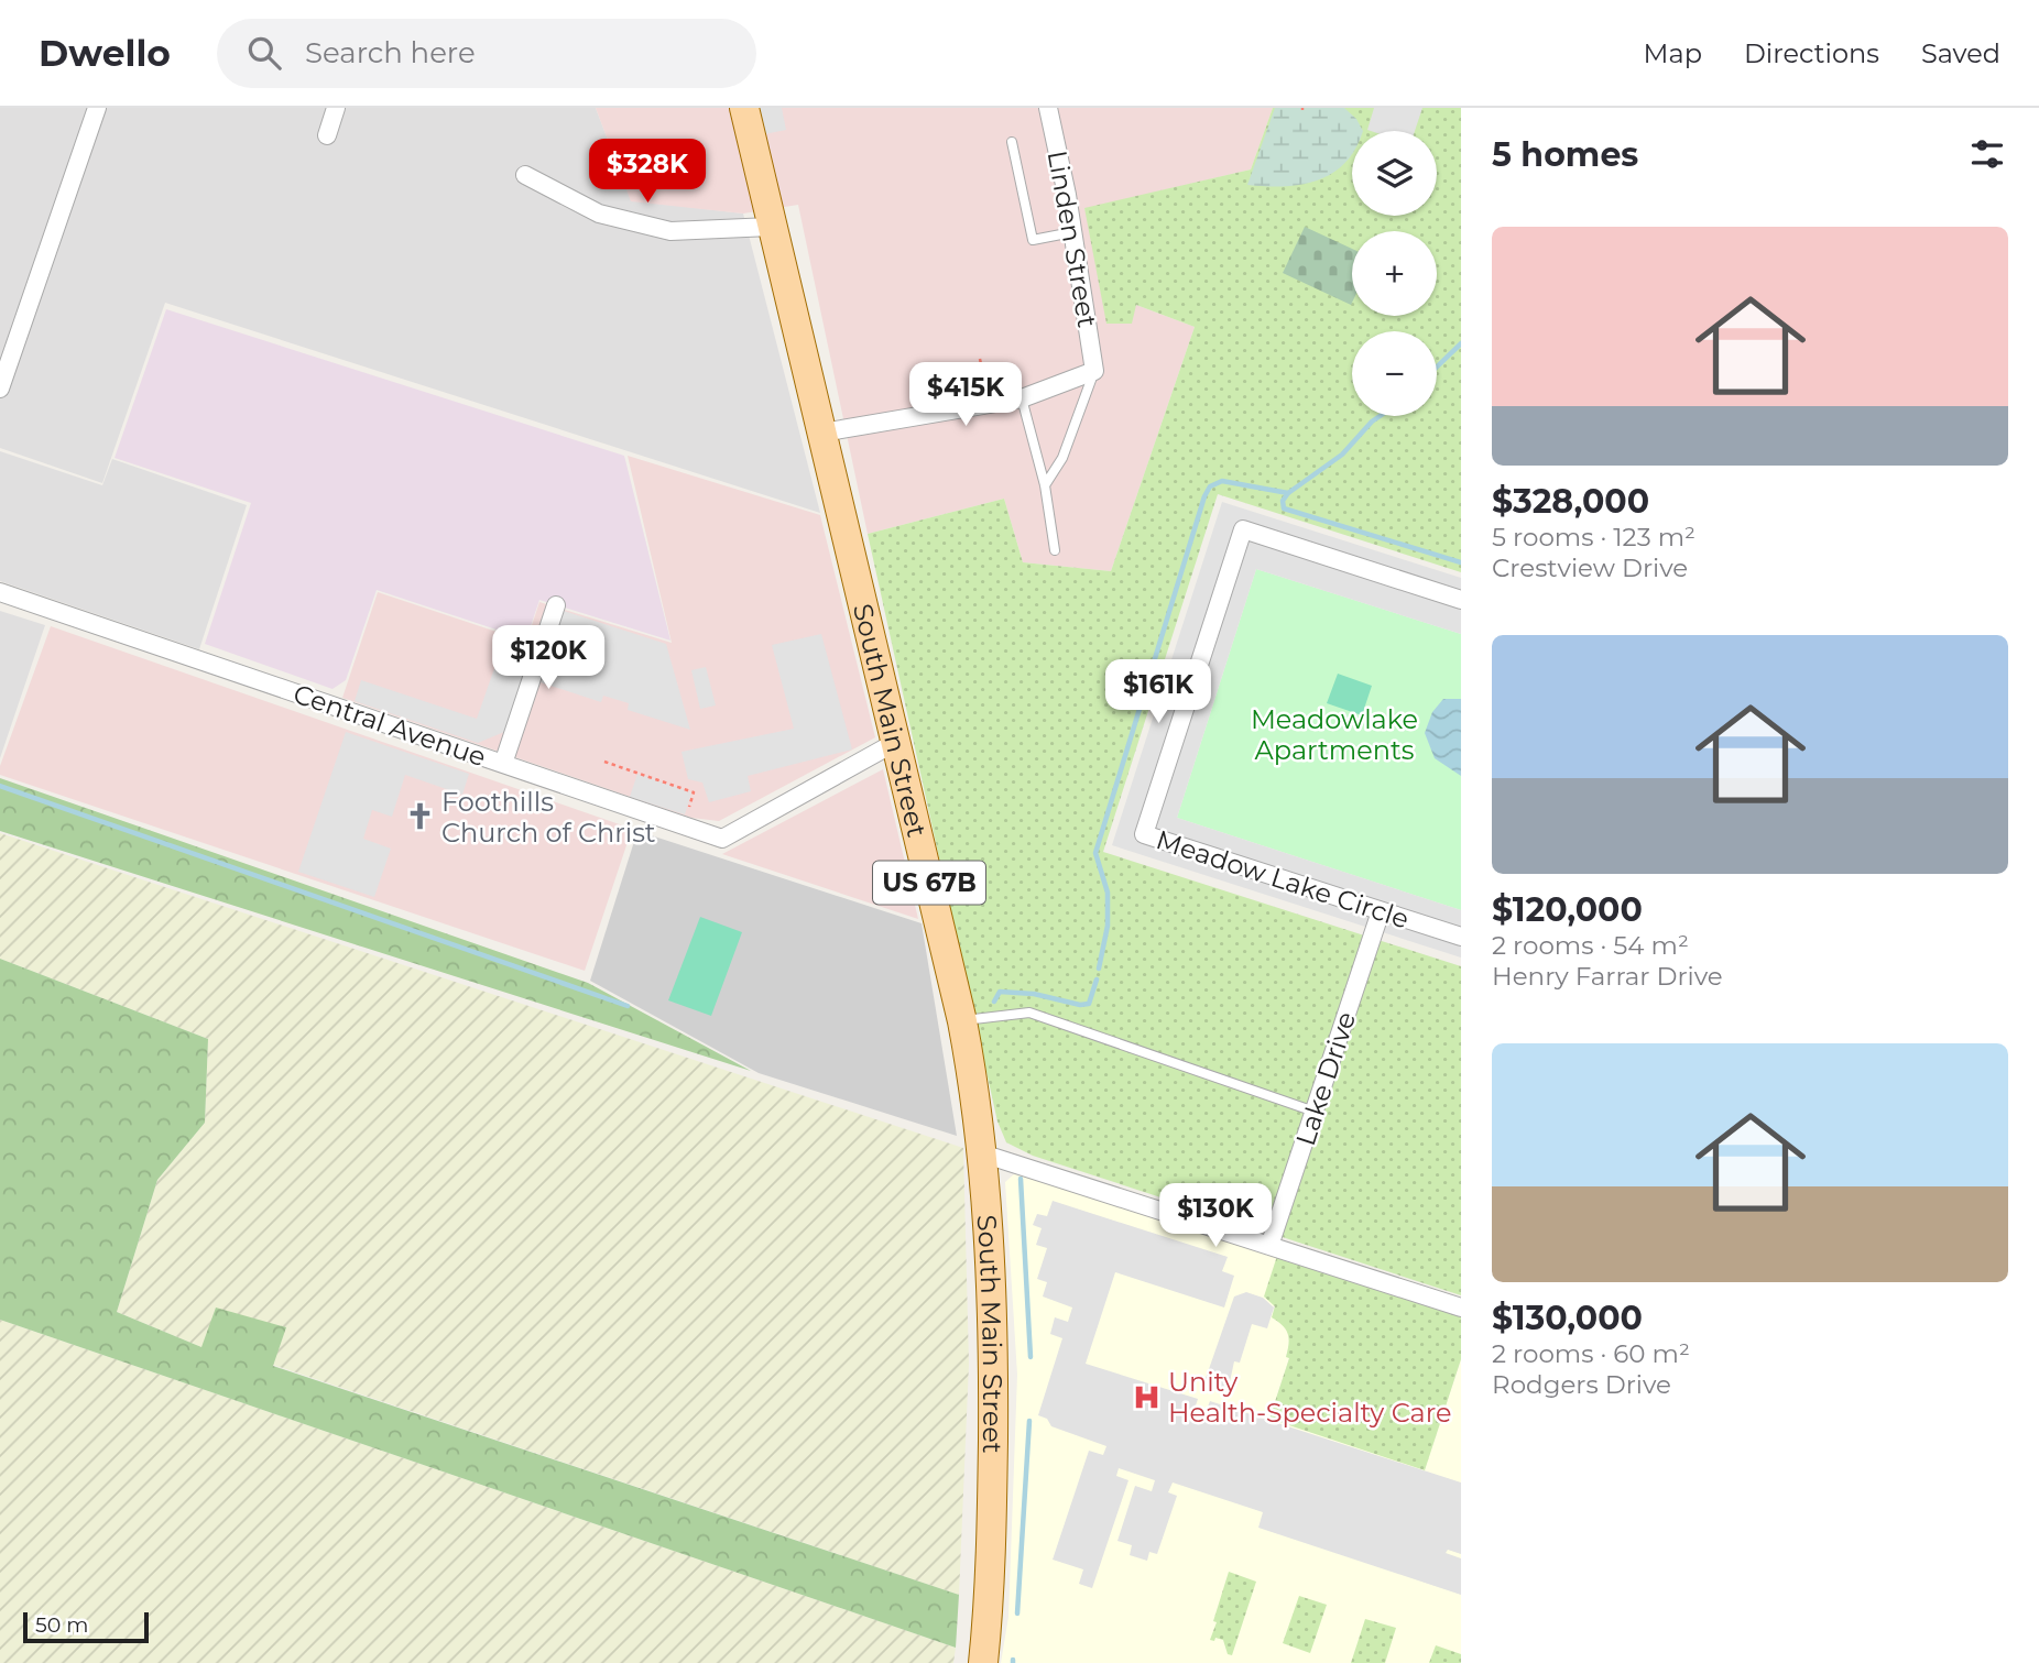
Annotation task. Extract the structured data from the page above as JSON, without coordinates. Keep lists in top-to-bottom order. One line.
{"streets":{"main road":["South Main Street","US 67B"],"street":["Linden Street","Central Avenue","Meadow Lake Circle","Lake Drive"]},"crossings":[["South Main Street","Central Avenue"],["Meadow Lake Circle","Lake Drive"]],"parks":["Meadowlake Apartments"],"places":{"church":["Foothills Church of Christ"],"hospital":["Unity Health-Specialty Care"]},"scale_bar":"50 m","page":{"header":"Dwello","search":"Search here","nav":["Map","Directions","Saved"],"heading":"5 homes","map_buttons":["+","−"],"price":["$328K","$415K","$120K","$161K","$130K"],"list":[{"name":"$328,000","note":"5 rooms · 123 m² · Crestview Drive"},{"name":"$120,000","note":"2 rooms · 54 m² · Henry Farrar Drive"},{"name":"$130,000","note":"2 rooms · 60 m² · Rodgers Drive"}],"scale":"50 m"}}
